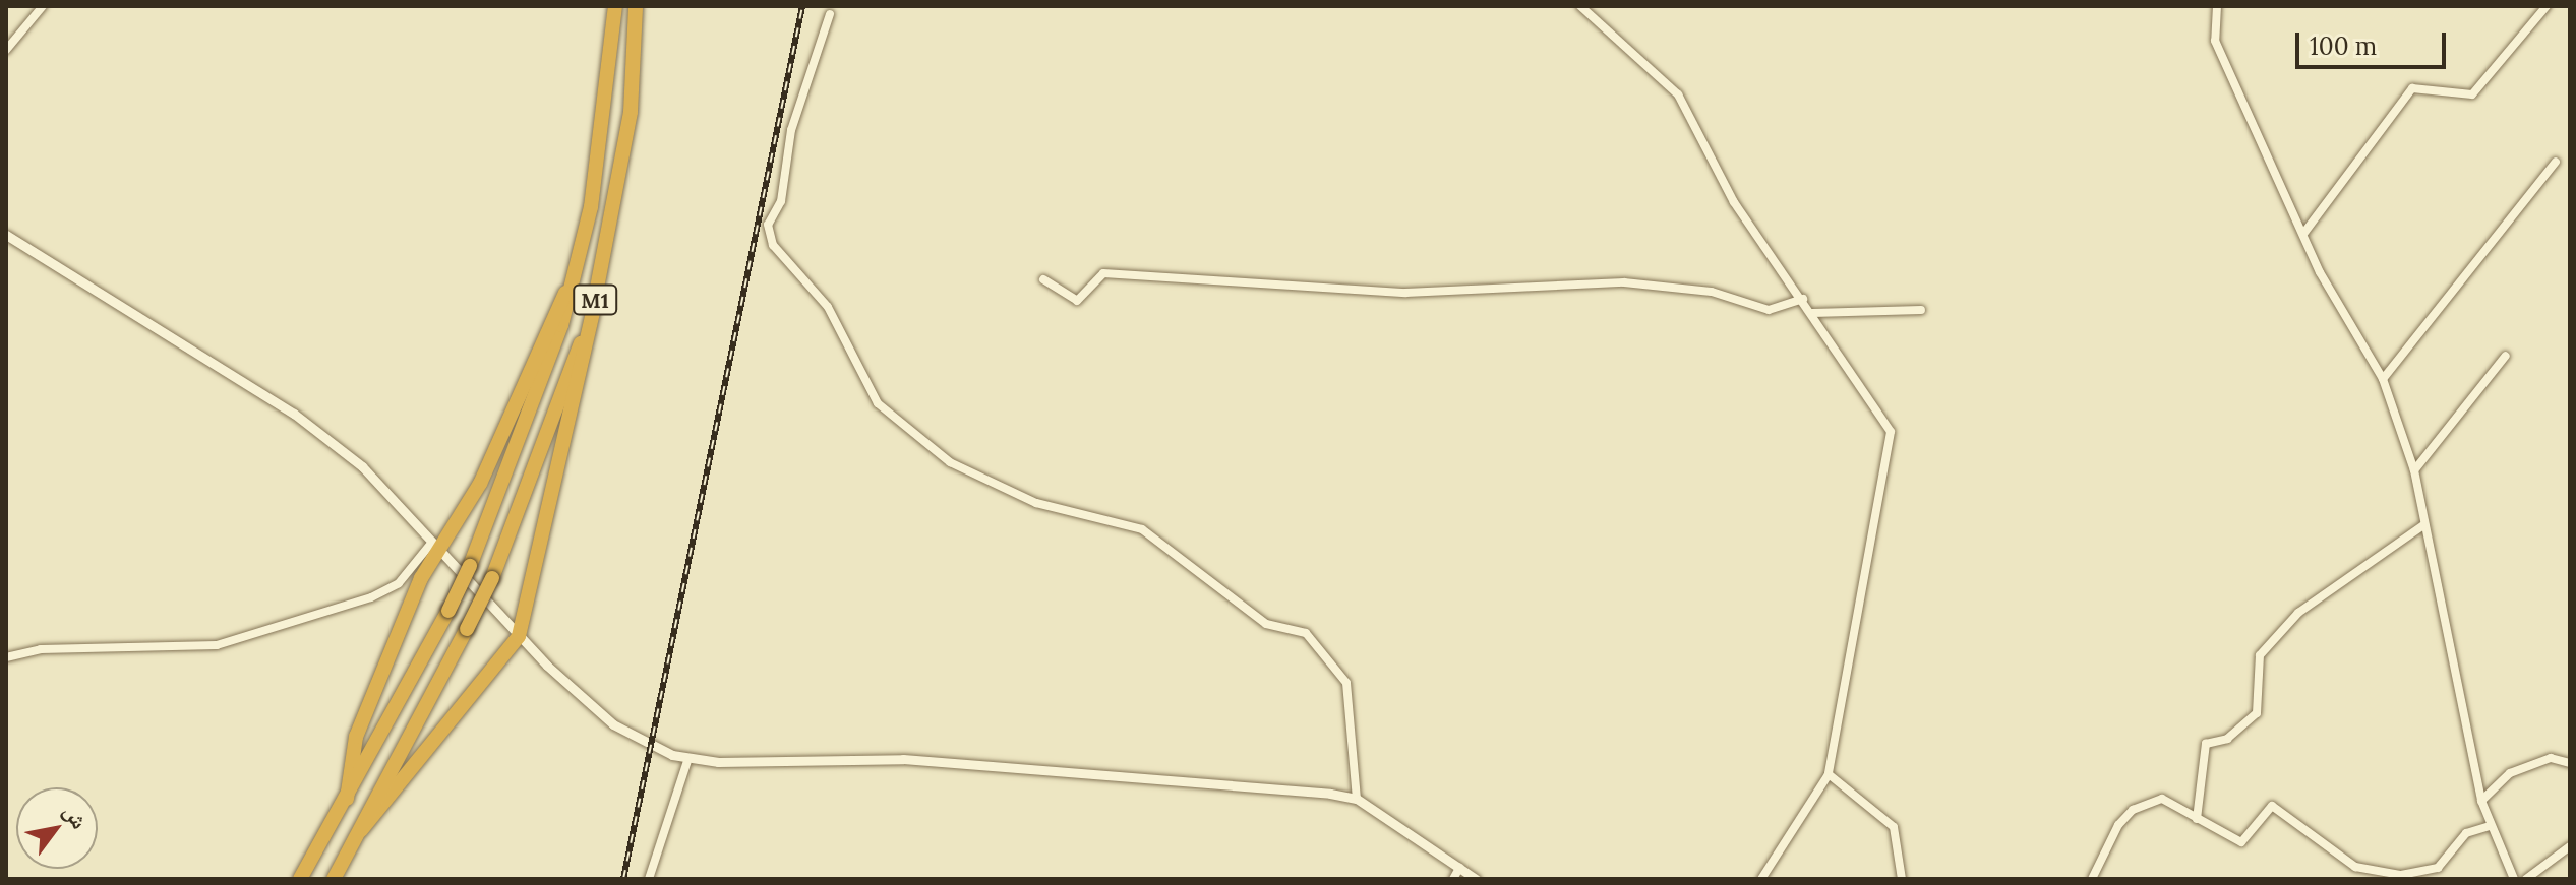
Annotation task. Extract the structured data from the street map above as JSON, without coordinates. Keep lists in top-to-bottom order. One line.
{"streets":{"highway":["M1"]},"scale_bar":"100 m","north":"top right"}
